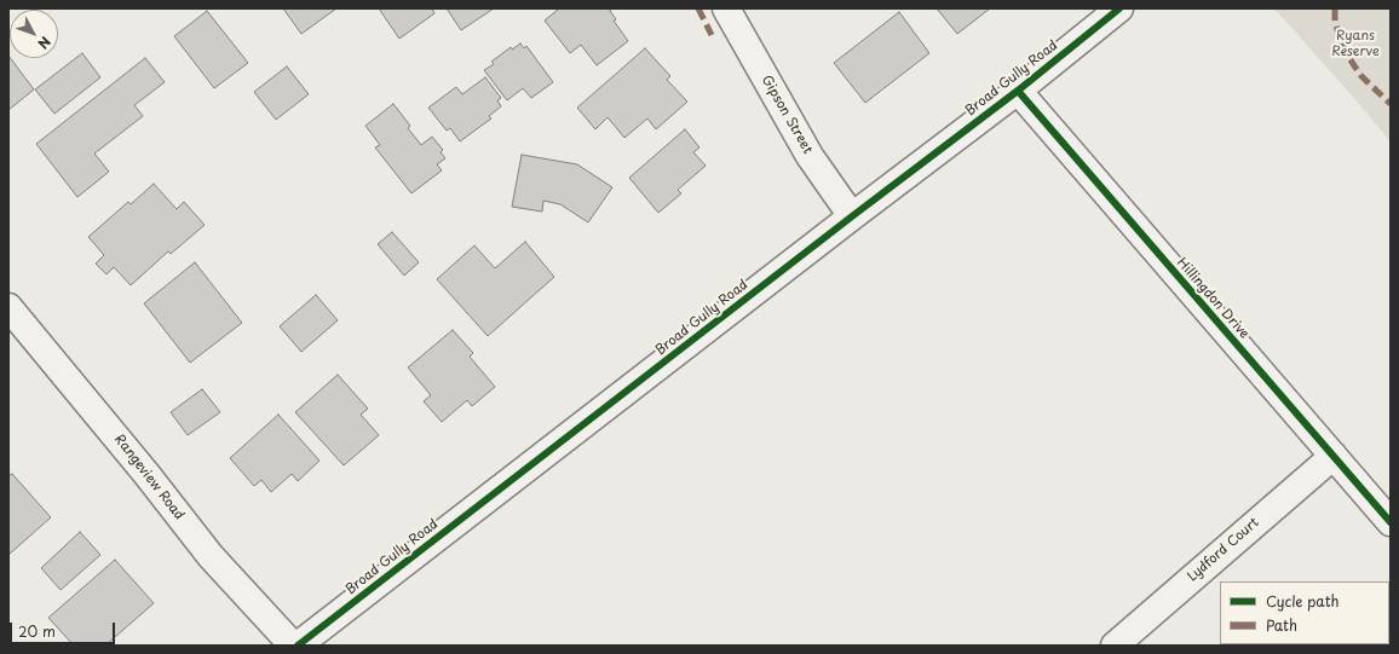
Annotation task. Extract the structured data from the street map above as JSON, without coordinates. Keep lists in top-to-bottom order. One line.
{"streets":{"street":["Broad Gully Road","Gipson Street","Hillingdon Drive","Rangeview Road","Lydford Court"]},"crossings":[["Broad Gully Road","Gipson Street"],["Broad Gully Road","Hillingdon Drive"],["Hillingdon Drive","Lydford Court"]],"parks":["Ryans Reserve"],"legend":["Cycle path","Path"],"scale_bar":"20 m","north":"bottom right"}
